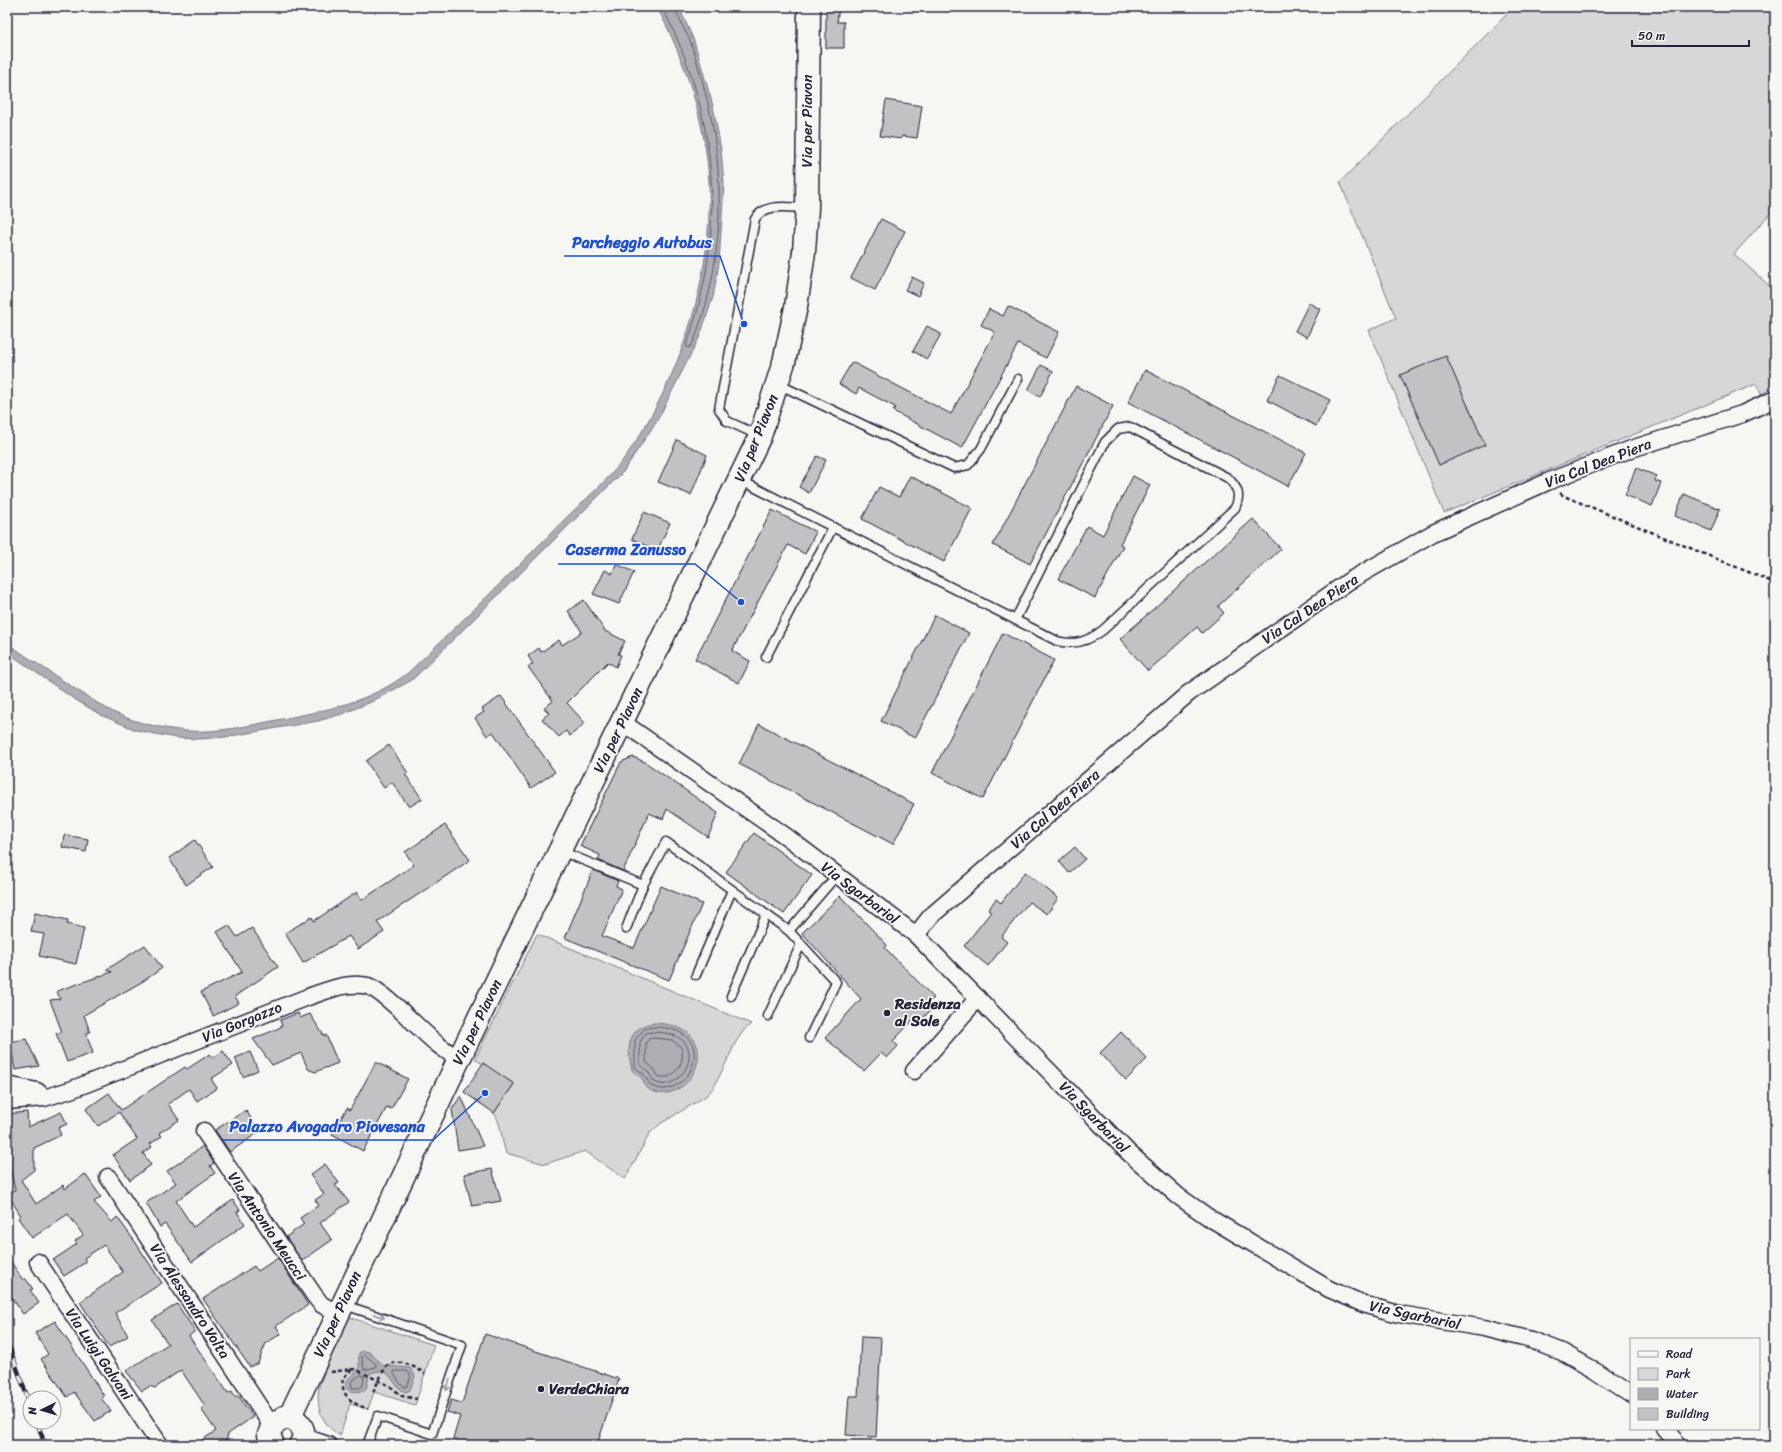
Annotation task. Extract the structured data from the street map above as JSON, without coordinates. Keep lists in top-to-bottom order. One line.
{"streets":{"street":["Via per Piavon","Via Cal Dea Piera","Via Sgarbariol","Via Gorgazzo","Via Antonio Meucci","Via Alessandro Volta","Via Luigi Galvani"]},"crossings":[["Via per Piavon","Via Sgarbariol"],["Via per Piavon","Via Gorgazzo"],["Via per Piavon","Via Antonio Meucci"],["Via per Piavon","Via Alessandro Volta"],["Via Cal Dea Piera","Via Sgarbariol"]],"places":["Parcheggio Autobus","Caserma Zanusso","Residenza al Sole","Palazzo Avogadro Piovesana","VerdeChiara"],"legend":["Road","Park","Water","Building"],"scale_bar":"50 m","north":"left"}
